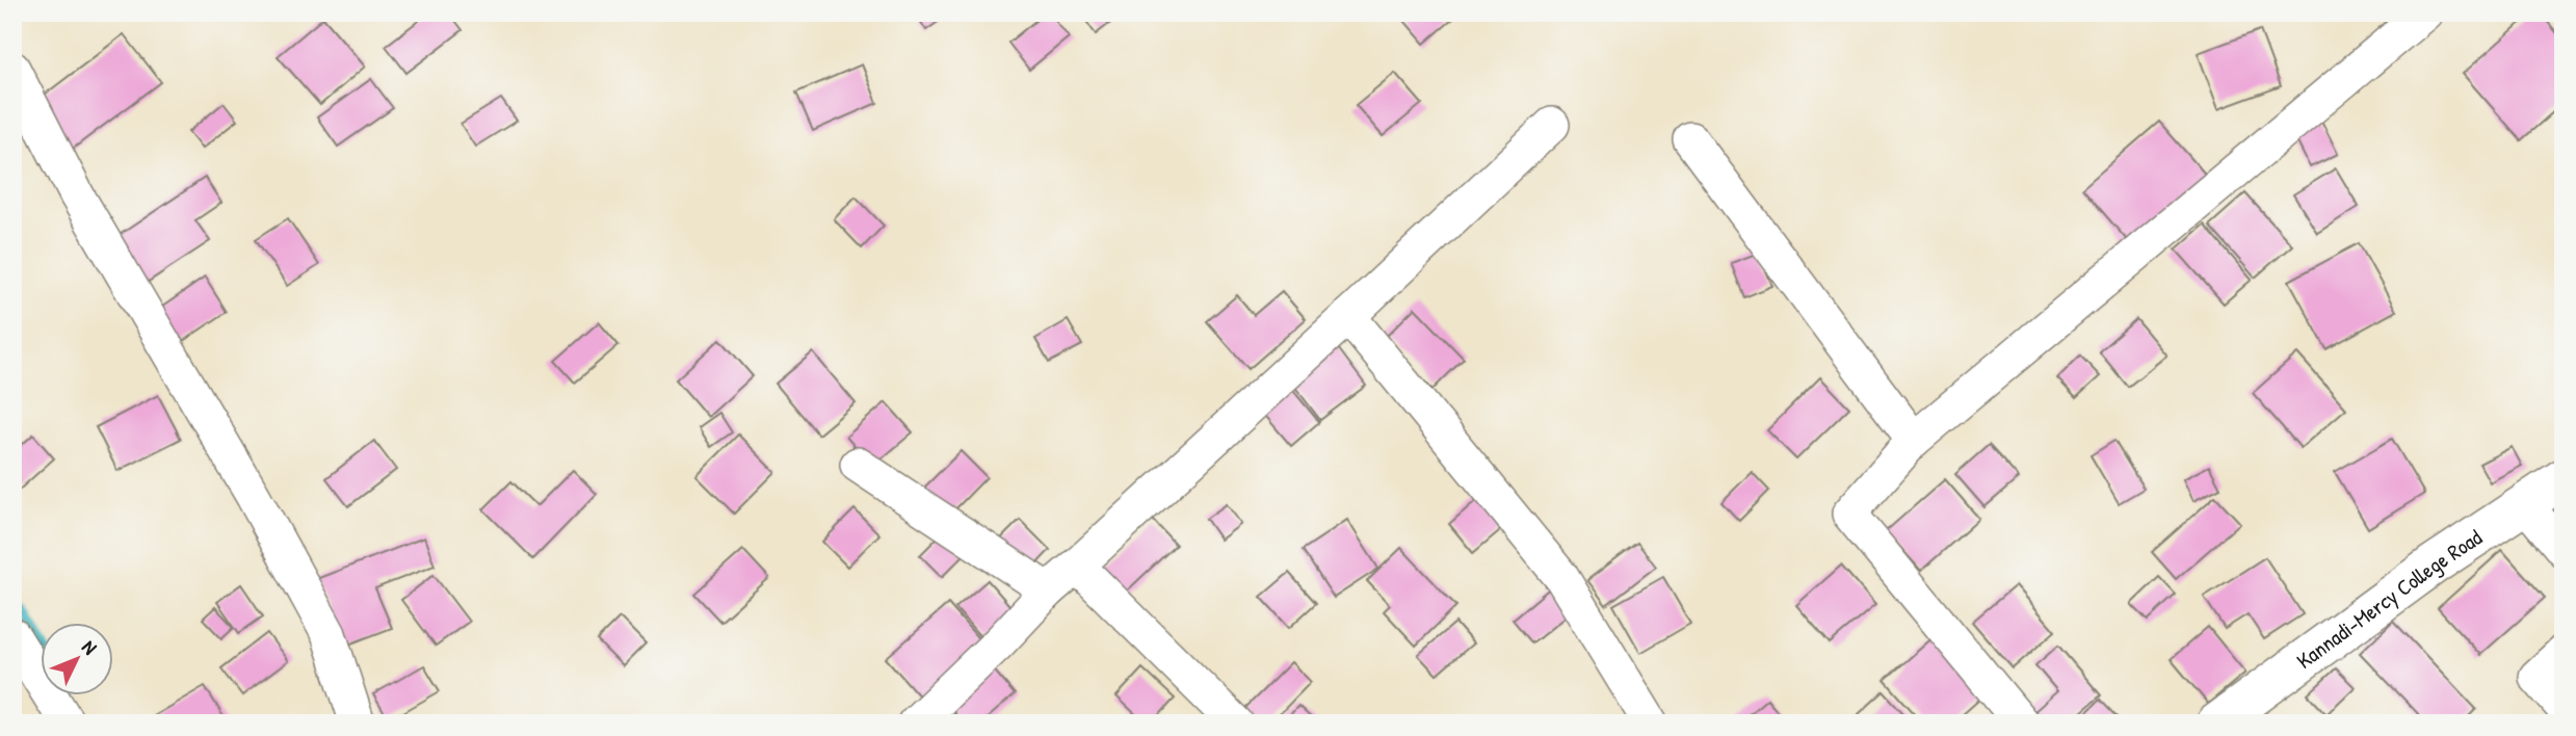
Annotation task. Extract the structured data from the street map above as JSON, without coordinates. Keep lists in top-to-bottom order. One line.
{"streets":{"main road":["Kannadi-Mercy College Road"]},"north":"top right"}
